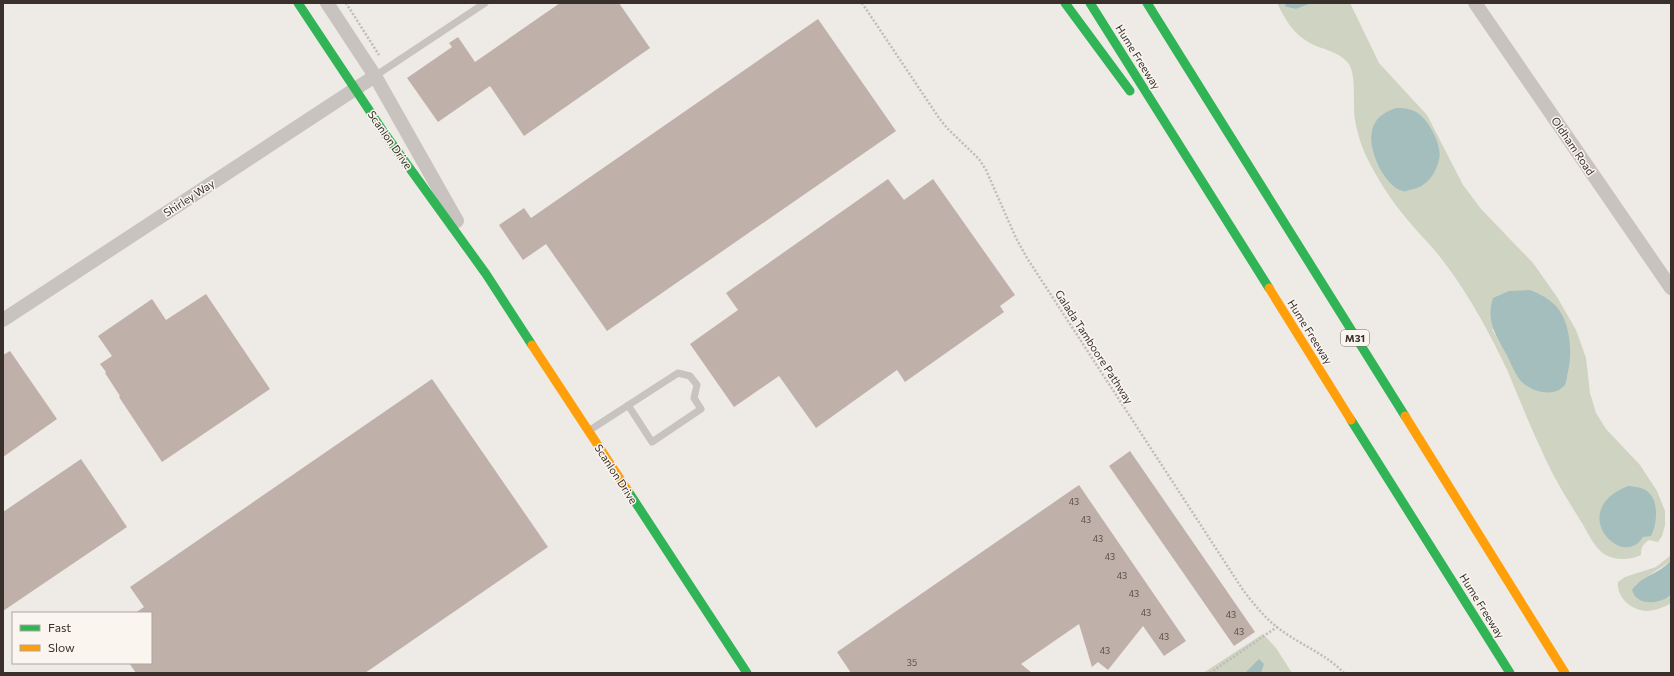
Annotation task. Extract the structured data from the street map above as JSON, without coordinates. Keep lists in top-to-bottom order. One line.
{"streets":{"main road":["Hume Freeway","Scanlon Drive","M31"],"street":["Oldham Road","Shirley Way"],"path":["Galada Tamboore Pathway"]},"crossings":[["Scanlon Drive","Shirley Way"]],"house_numbers":["43","43","43","43","43","43","43","43","43","43","43","35"],"legend":["Fast","Slow"]}
